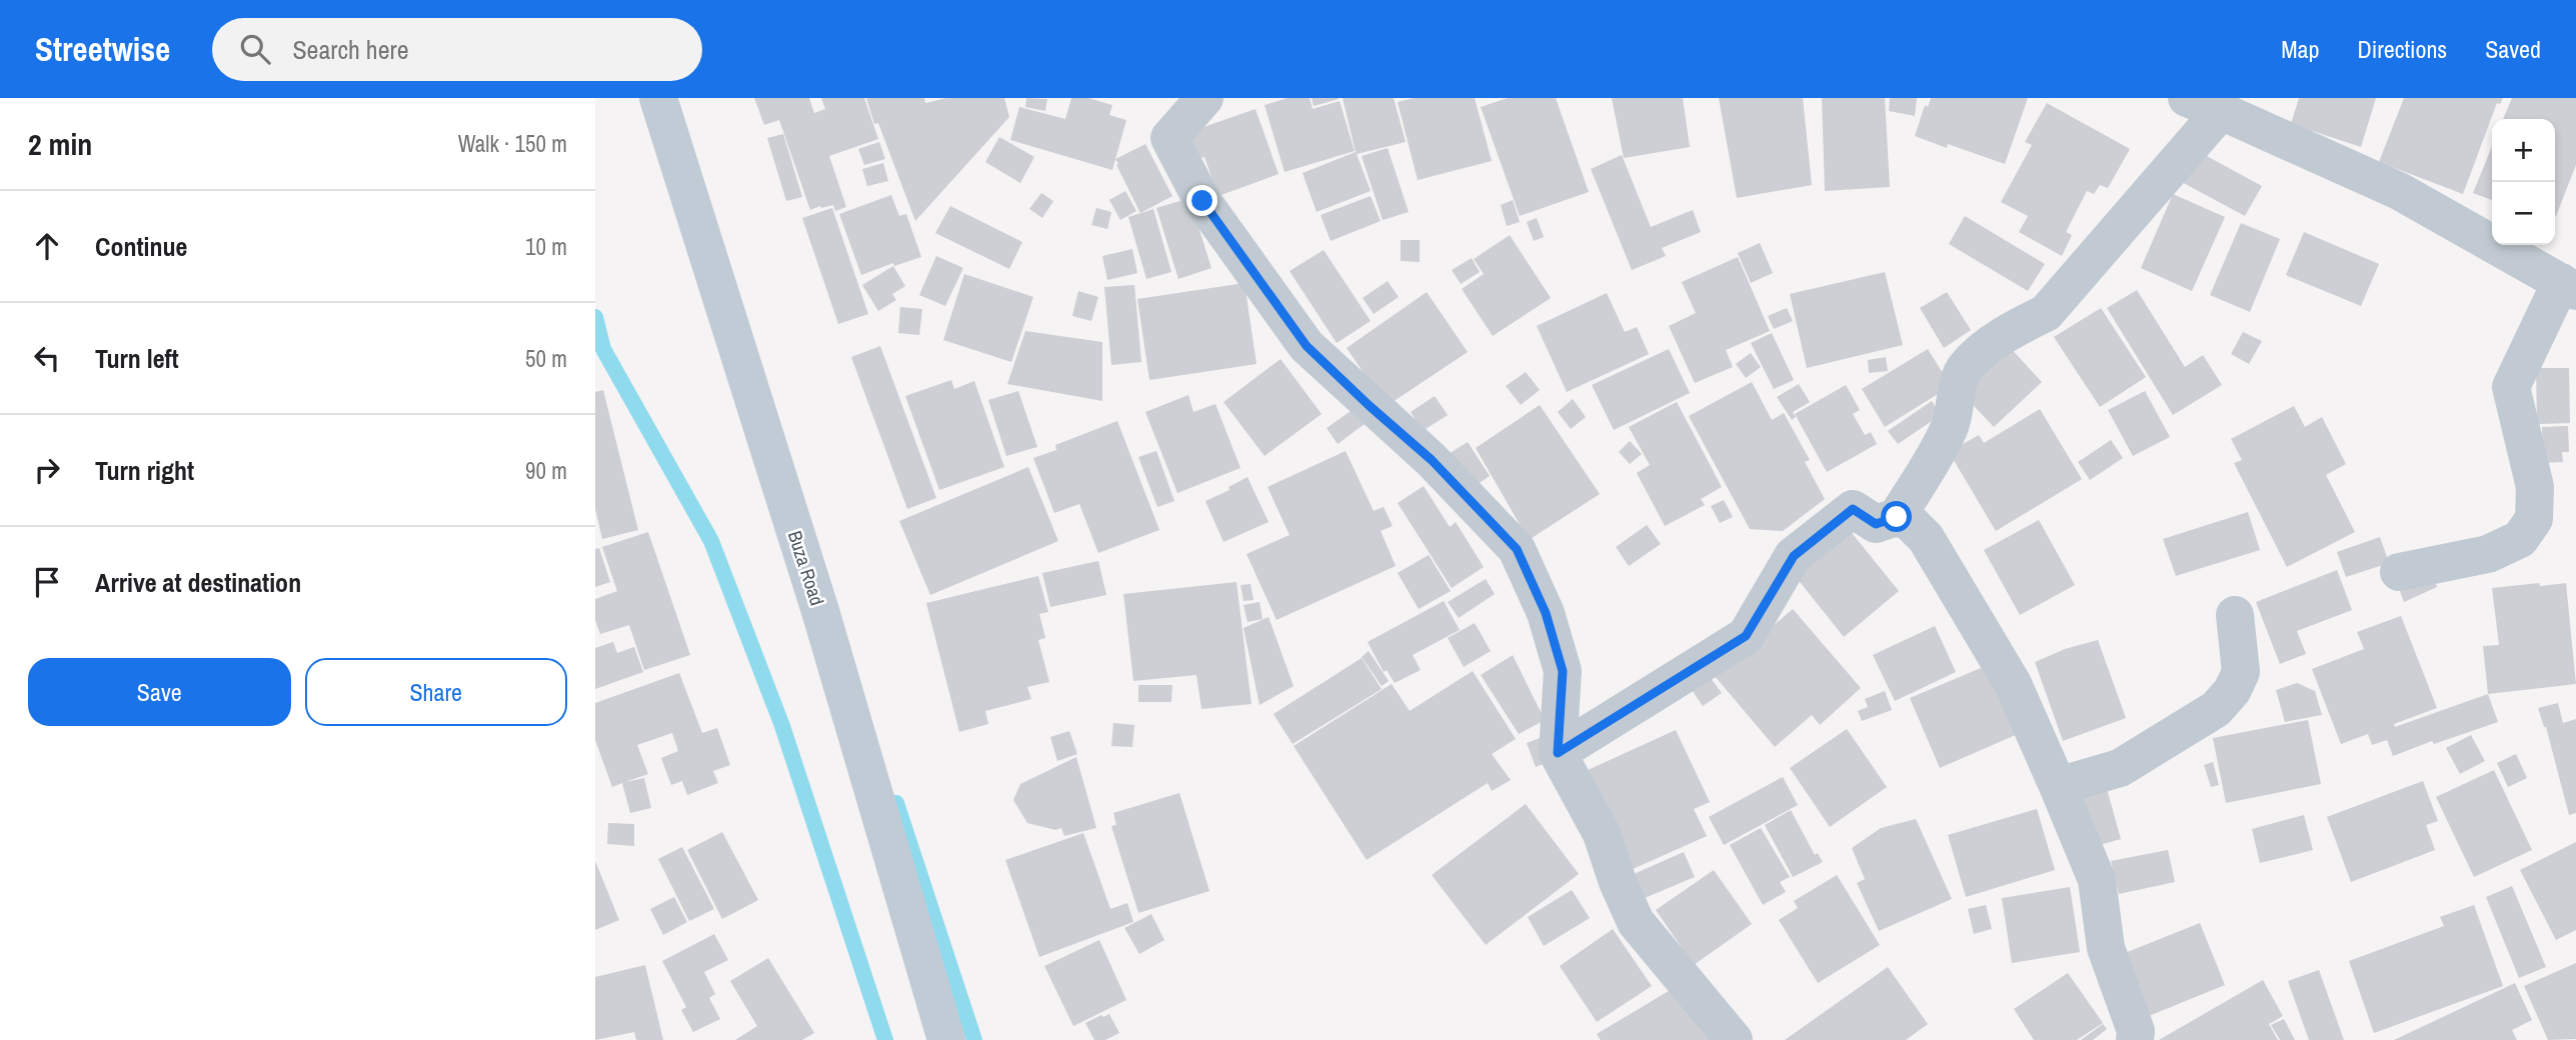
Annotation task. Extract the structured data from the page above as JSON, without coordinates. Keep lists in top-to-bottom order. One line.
{"streets":{"main road":["Buza Road"]},"page":{"header":"Streetwise","search":"Search here","nav":["Map","Directions","Saved"],"heading":["2 min","Walk · 150 m"],"map_buttons":["+","−"],"list":[["Continue","10 m"],["Turn left","50 m"],["Turn right","90 m"],"Arrive at destination"],"buttons":["Save","Share"]}}
